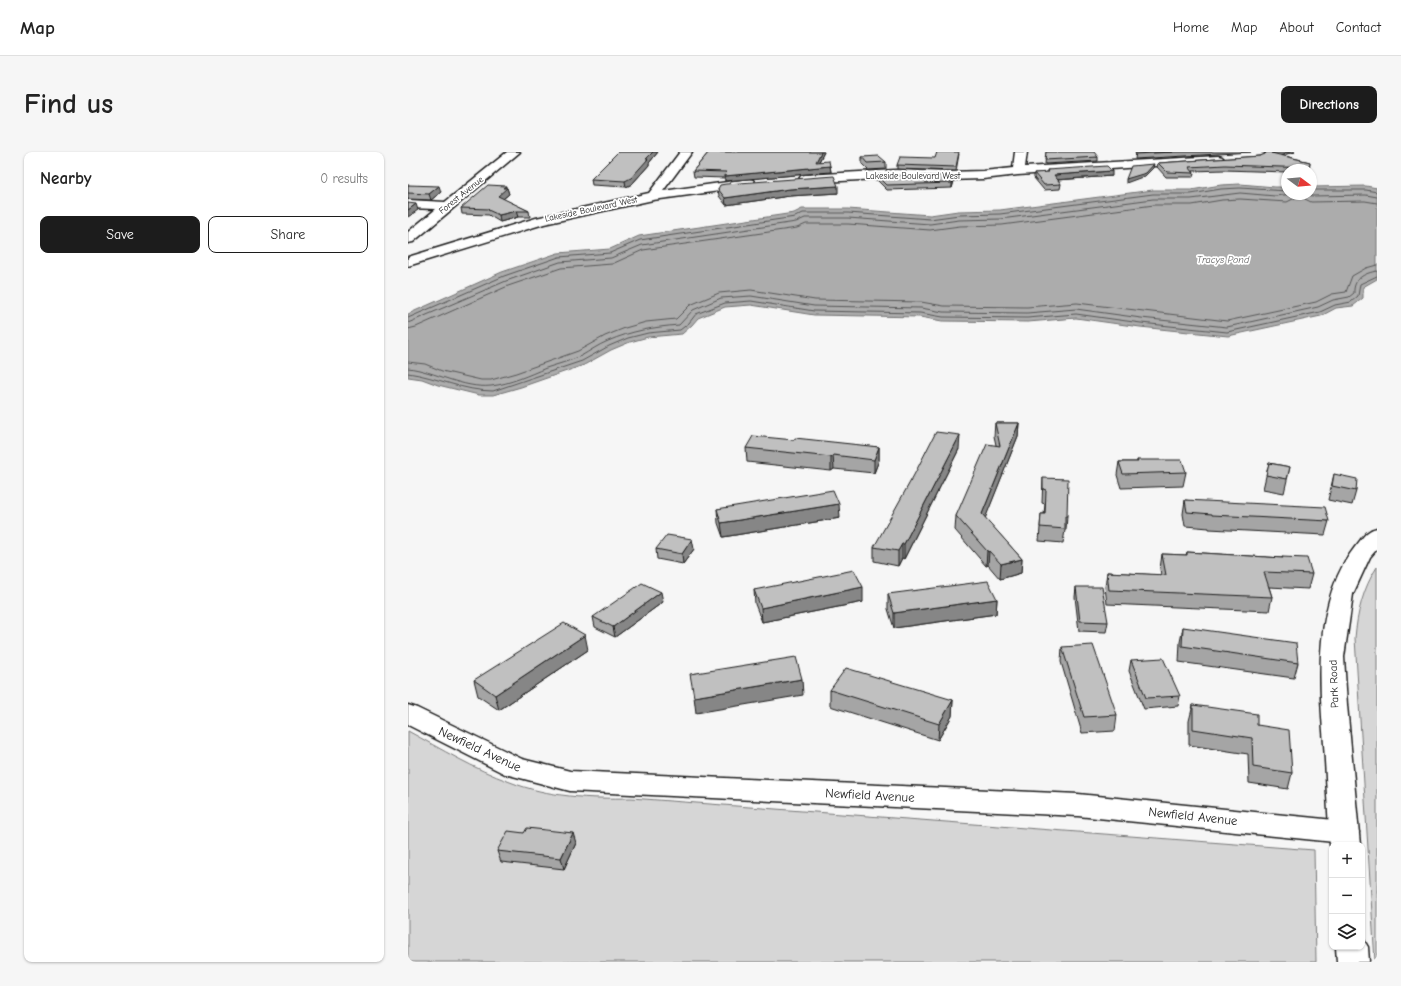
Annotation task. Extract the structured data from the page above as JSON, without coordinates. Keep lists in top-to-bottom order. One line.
{"streets":{"street":["Lakeside Boulevard West","Forest Avenue","Park Road","Newfield Avenue"]},"crossings":[["Park Road","Newfield Avenue"]],"water":["Tracys Pond"],"north":"right","page":{"header":"Map","nav":["Home","Map","About","Contact"],"buttons":["Directions",["Save","Share"]],"title":"Find us","heading":["Nearby","0 results"],"map_buttons":["+","−"]}}
